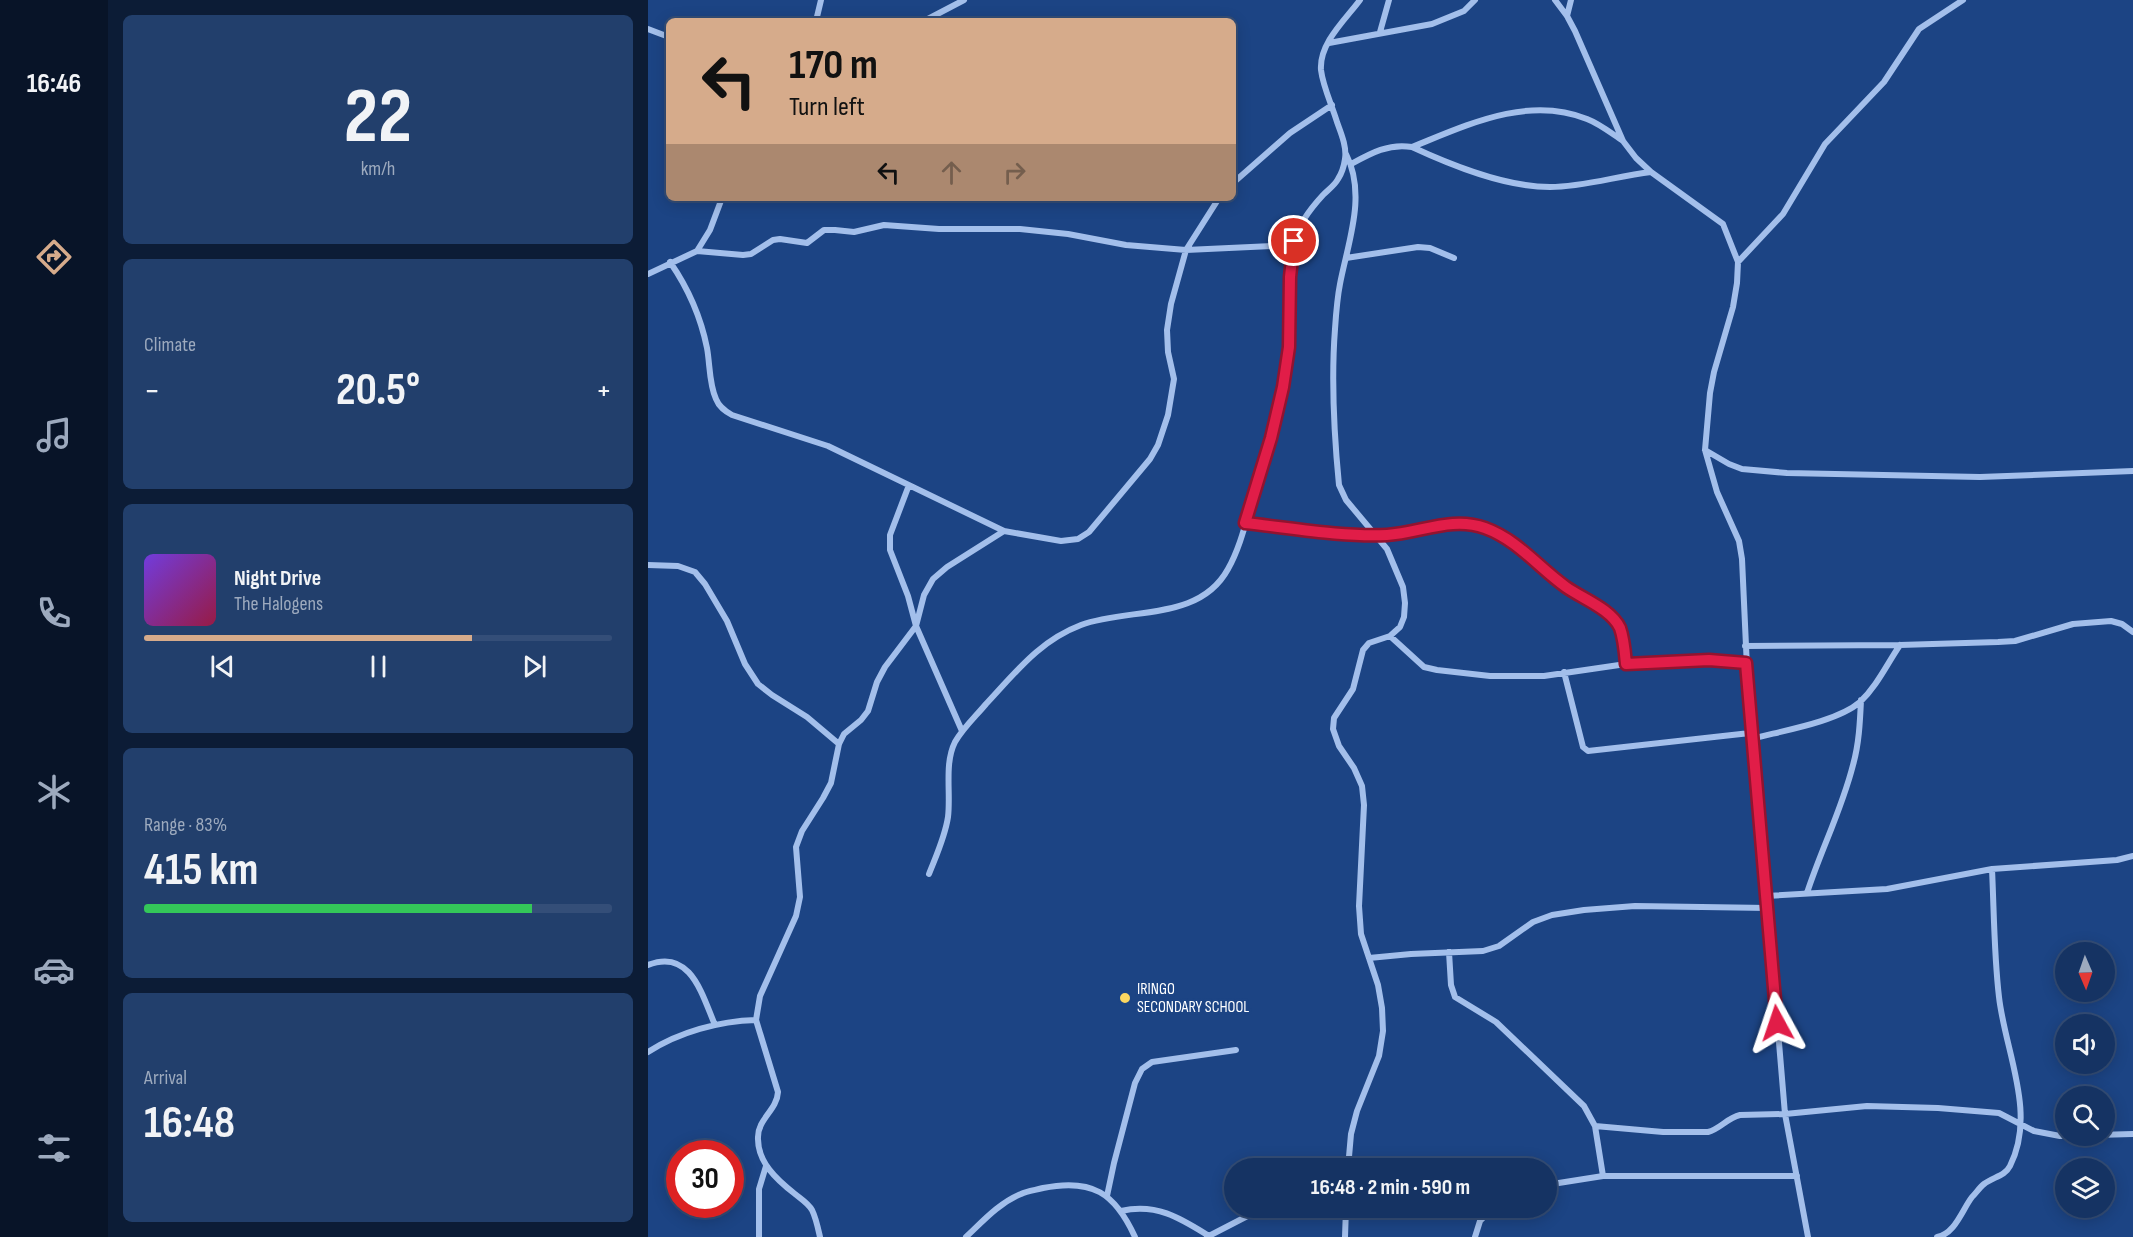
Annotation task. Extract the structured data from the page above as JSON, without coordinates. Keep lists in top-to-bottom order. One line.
{"places":["IRINGO SECONDARY SCHOOL"],"north":"bottom","page":{"tabs":"16:46","tile":[["22","km/h"],"Climate",["Range · 83%","415 km"],["Arrival","16:48"]],"turn":["170 m","Turn left"],"heat":["−","20.5°","+"],"song":["Night Drive","The Halogens"],"limit":"30","trip":"16:48 · 2 min · 590 m"}}
